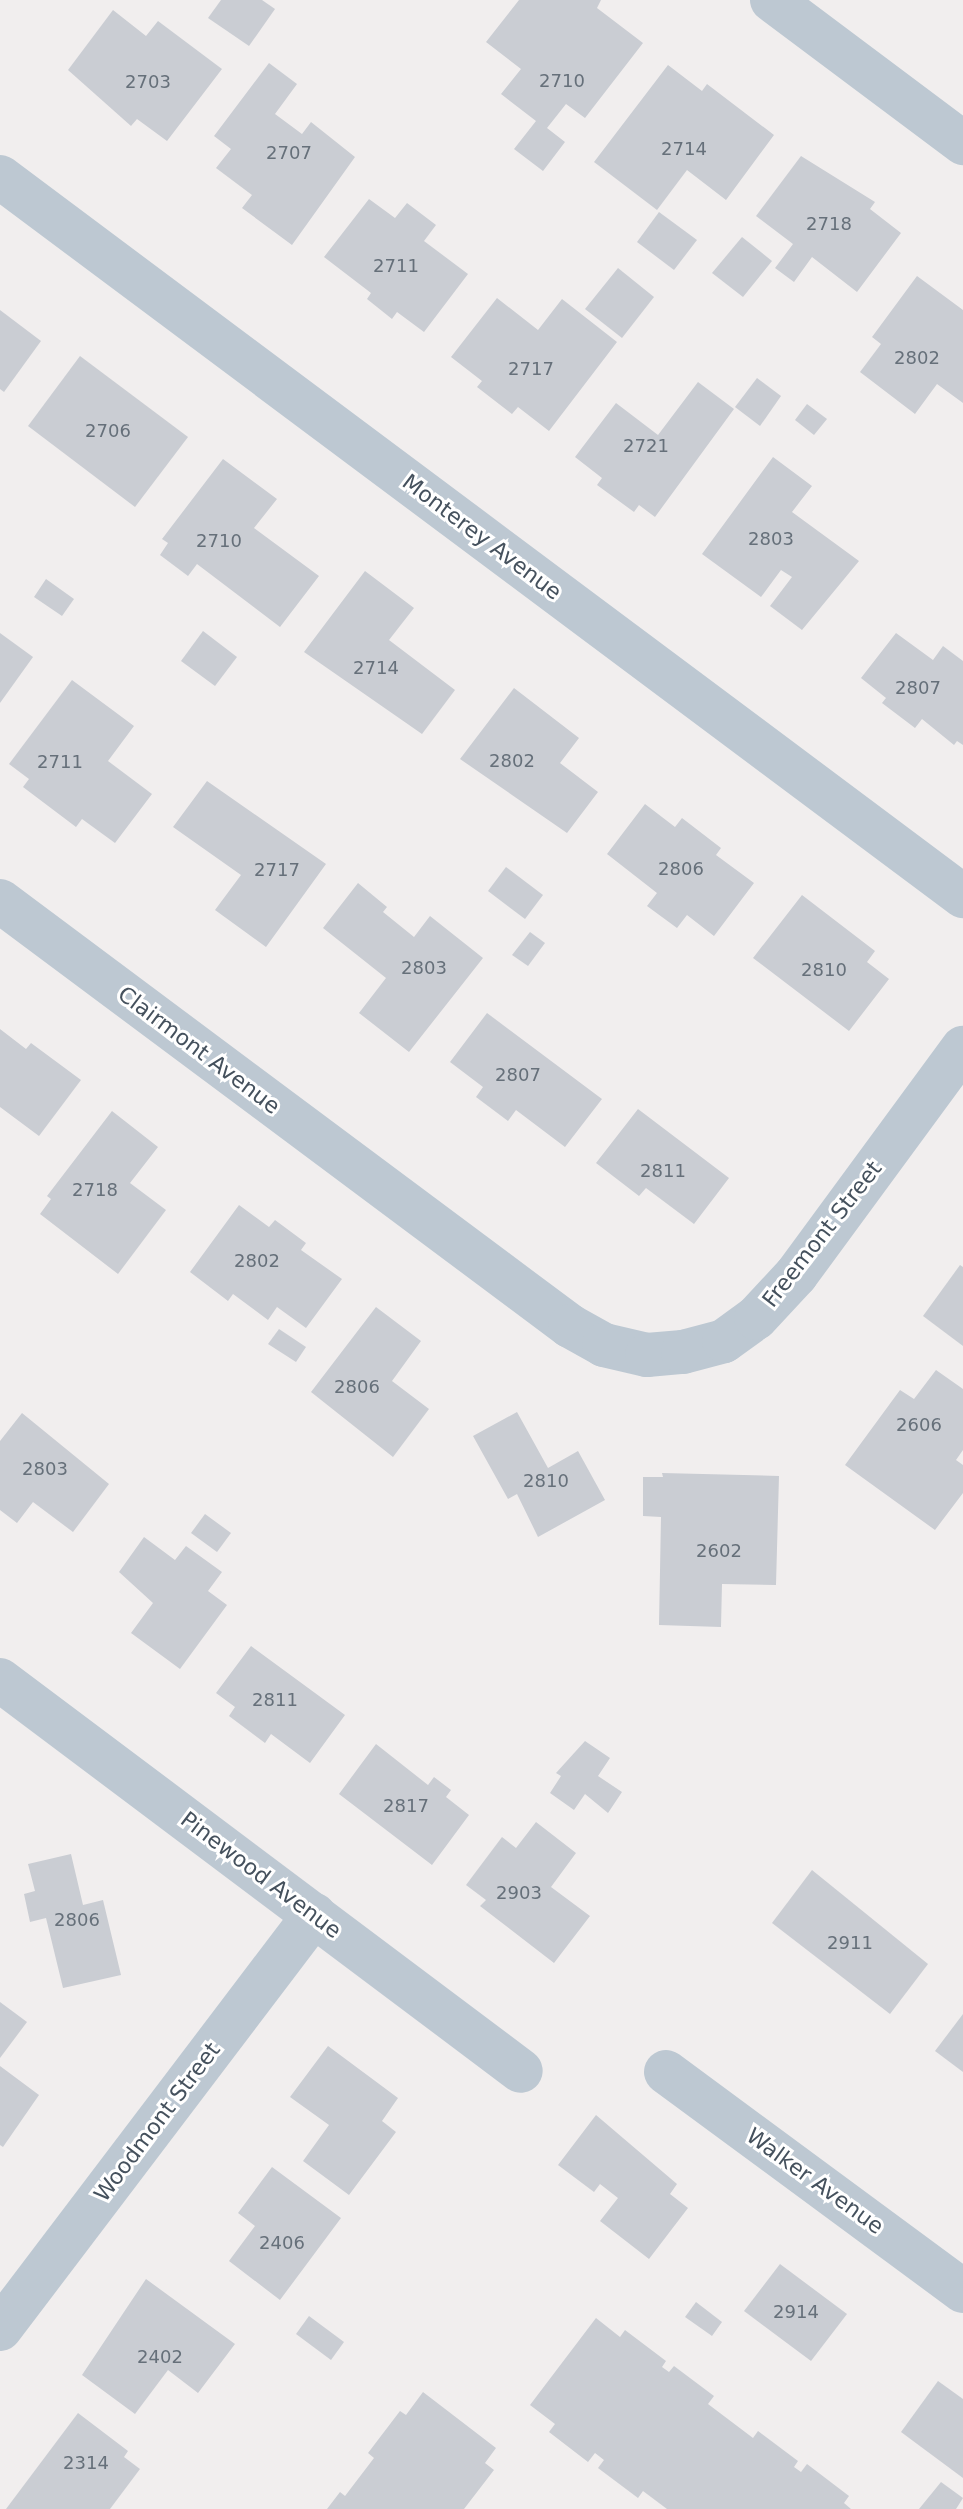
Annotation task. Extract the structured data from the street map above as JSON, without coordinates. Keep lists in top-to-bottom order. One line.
{"streets":{"street":["Monterey Avenue","Clairmont Avenue","Freemont Street","Pinewood Avenue","Woodmont Street","Walker Avenue"]},"crossings":[["Clairmont Avenue","Freemont Street"],["Pinewood Avenue","Woodmont Street"]],"house_numbers":["2710","2703","2714","2707","2718","2711","2802","2717","2706","2721","2803","2710","2714","2807","2802","2711","2806","2717","2803","2810","2807","2811","2718","2802","2806","2606","2803","2810","2602","2811","2817","2903","2806","2911","2406","2914","2402","2314"]}
